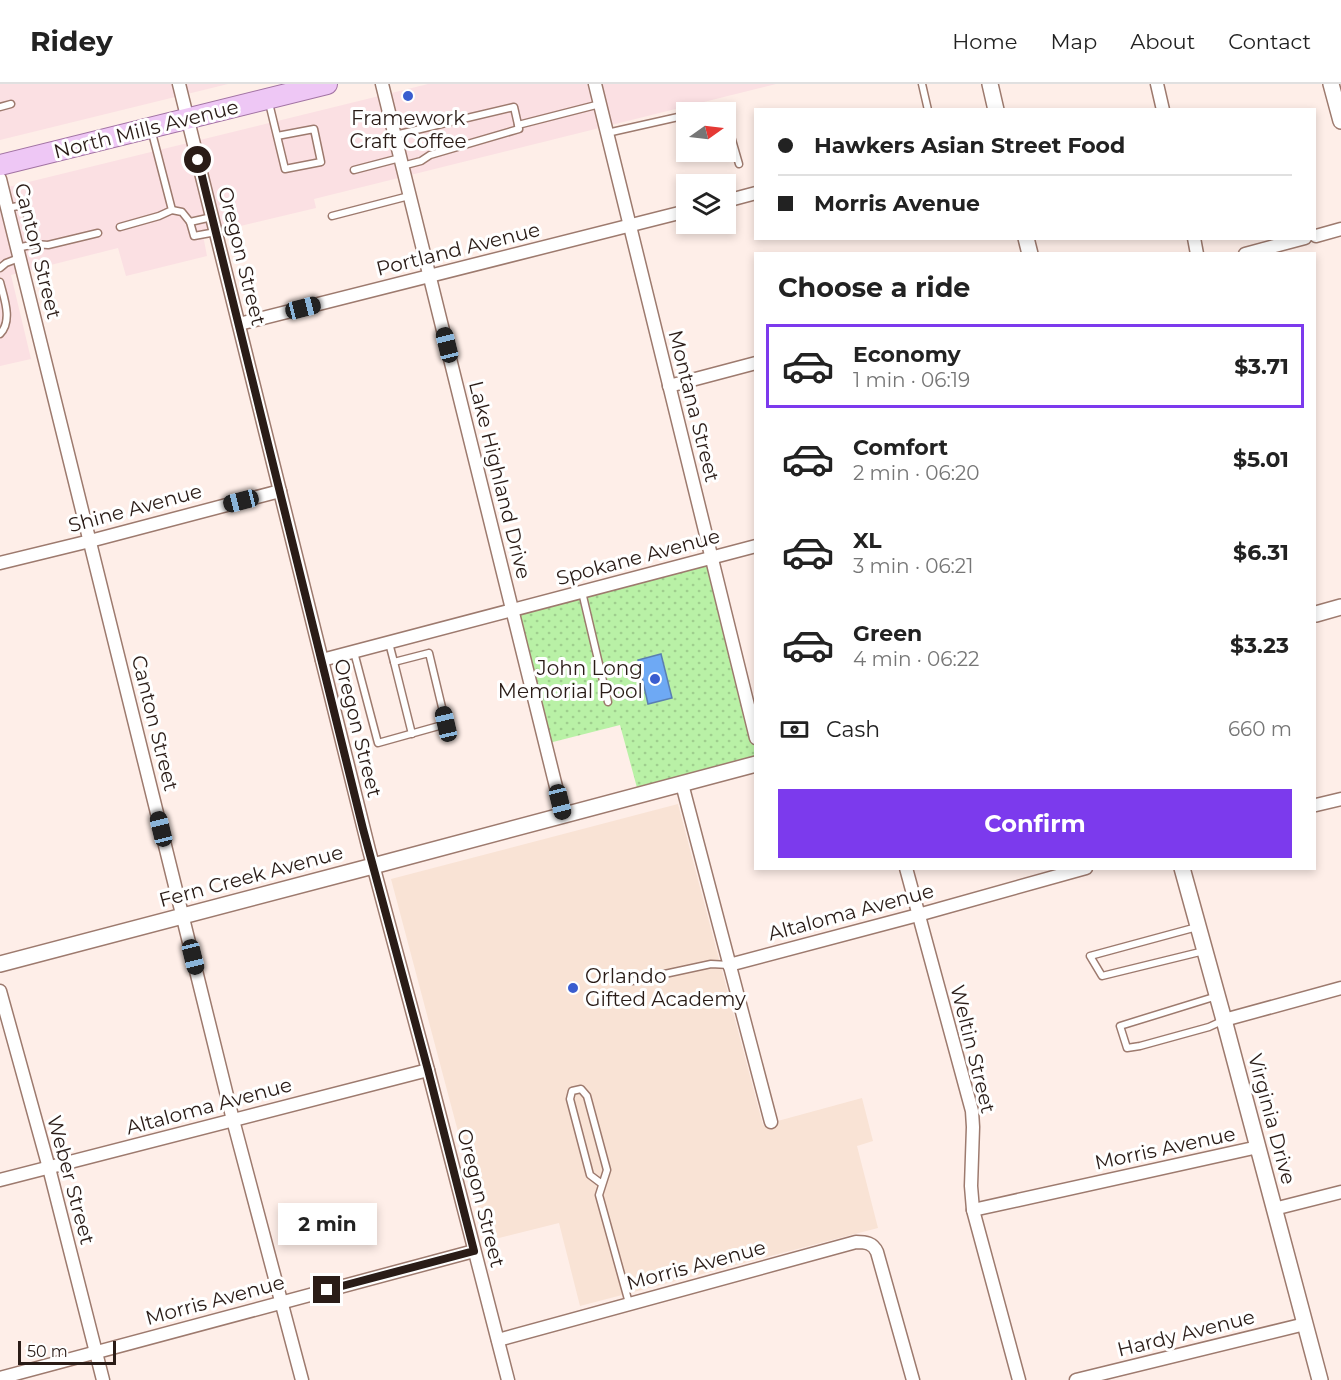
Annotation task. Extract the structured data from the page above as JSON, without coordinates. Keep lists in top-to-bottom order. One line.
{"streets":{"main road":["North Mills Avenue"],"street":["Portland Avenue","Canton Street","Oregon Street","Montana Street","Lake Highland Drive","Shine Avenue","Spokane Avenue","Fern Creek Avenue","Altaloma Avenue","Weltin Street","Virginia Drive","Morris Avenue","Weber Street","Hardy Avenue"]},"crossings":[["North Mills Avenue","Oregon Street"],["Portland Avenue","Oregon Street"],["Portland Avenue","Montana Street"],["Portland Avenue","Lake Highland Drive"],["Canton Street","Shine Avenue"],["Canton Street","Fern Creek Avenue"],["Canton Street","Altaloma Avenue"],["Canton Street","Morris Avenue"],["Oregon Street","Shine Avenue"],["Oregon Street","Spokane Avenue"],["Oregon Street","Fern Creek Avenue"],["Oregon Street","Altaloma Avenue"],["Oregon Street","Morris Avenue"],["Montana Street","Spokane Avenue"],["Lake Highland Drive","Spokane Avenue"],["Lake Highland Drive","Fern Creek Avenue"],["Altaloma Avenue","Weltin Street"],["Altaloma Avenue","Weber Street"],["Weltin Street","Morris Avenue"],["Virginia Drive","Morris Avenue"],["Virginia Drive","Hardy Avenue"],["Morris Avenue","Weber Street"]],"places":["Framework Craft Coffee","John Long Memorial Pool","Orlando Gifted Academy"],"scale_bar":"50 m","north":"right","page":{"header":"Ridey","nav":["Home","Map","About","Contact"],"banner":["Hawkers Asian Street Food","Morris Avenue"],"heading":"Choose a ride","list":[{"name":"Economy","note":"1 min · 06:19","value":"$3.71"},{"name":"Comfort","note":"2 min · 06:20","value":"$5.01"},{"name":"XL","note":"3 min · 06:21","value":"$6.31"},{"name":"Green","note":"4 min · 06:22","value":"$3.23"}],"pay":["Cash","660 m"],"buttons":"Confirm","bubble":"2 min","scale":"50 m"}}
